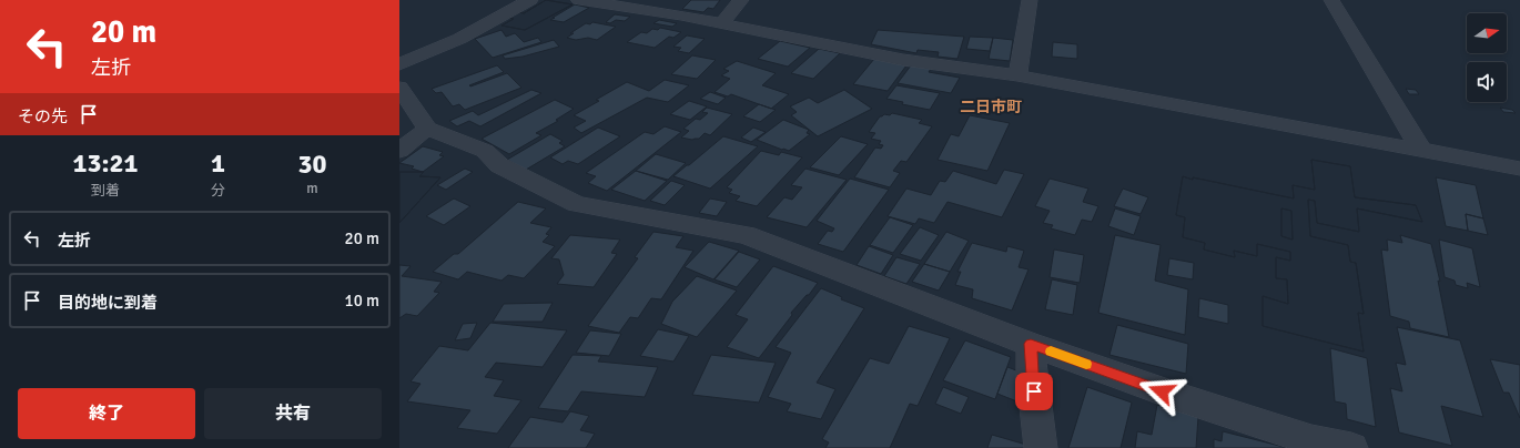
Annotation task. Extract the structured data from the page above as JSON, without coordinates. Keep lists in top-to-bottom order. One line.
{"districts":["二日市町"],"north":"right","page":{"turn":["20 m","左折"],"then":"その先","eta":["13:21","到着","1","分","30","m"],"list":[{"name":"左折","value":"20 m"},{"name":"目的地に到着","value":"10 m"}],"buttons":["終了","共有"]}}
